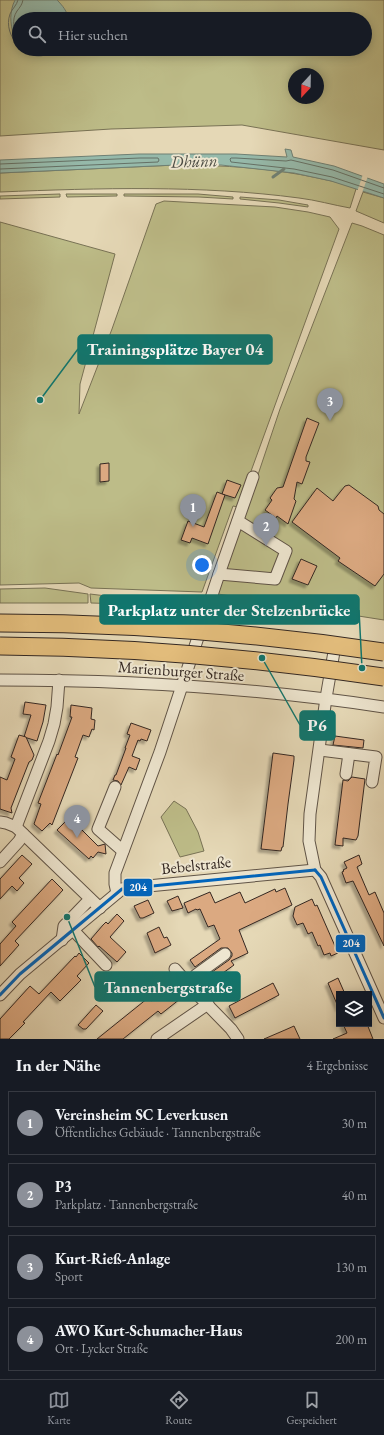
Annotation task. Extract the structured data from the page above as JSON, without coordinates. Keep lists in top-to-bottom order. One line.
{"streets":{"street":["Marienburger Straße","Bebelstraße"]},"water":["Dhünn"],"places":["Trainingsplätze Bayer 04","P6","Parkplatz unter der Stelzenbrücke","Tannenbergstraße"],"lines":["transit line 204"],"north":"bottom","page":{"search":"Hier suchen","pins":["3","1","2","4"],"heading":["In der Nähe","4 Ergebnisse"],"list":[{"mark":"1","name":"Vereinsheim SC Leverkusen","note":"Öffentliches Gebäude · Tannenbergstraße","value":"30 m"},{"mark":"2","name":"P3","note":"Parkplatz · Tannenbergstraße","value":"40 m"},{"mark":"3","name":"Kurt-Rieß-Anlage","note":"Sport","value":"130 m"},{"mark":"4","name":"AWO Kurt-Schumacher-Haus","note":"Ort · Lycker Straße","value":"200 m"}],"nav":["Karte","Route","Gespeichert"]}}
